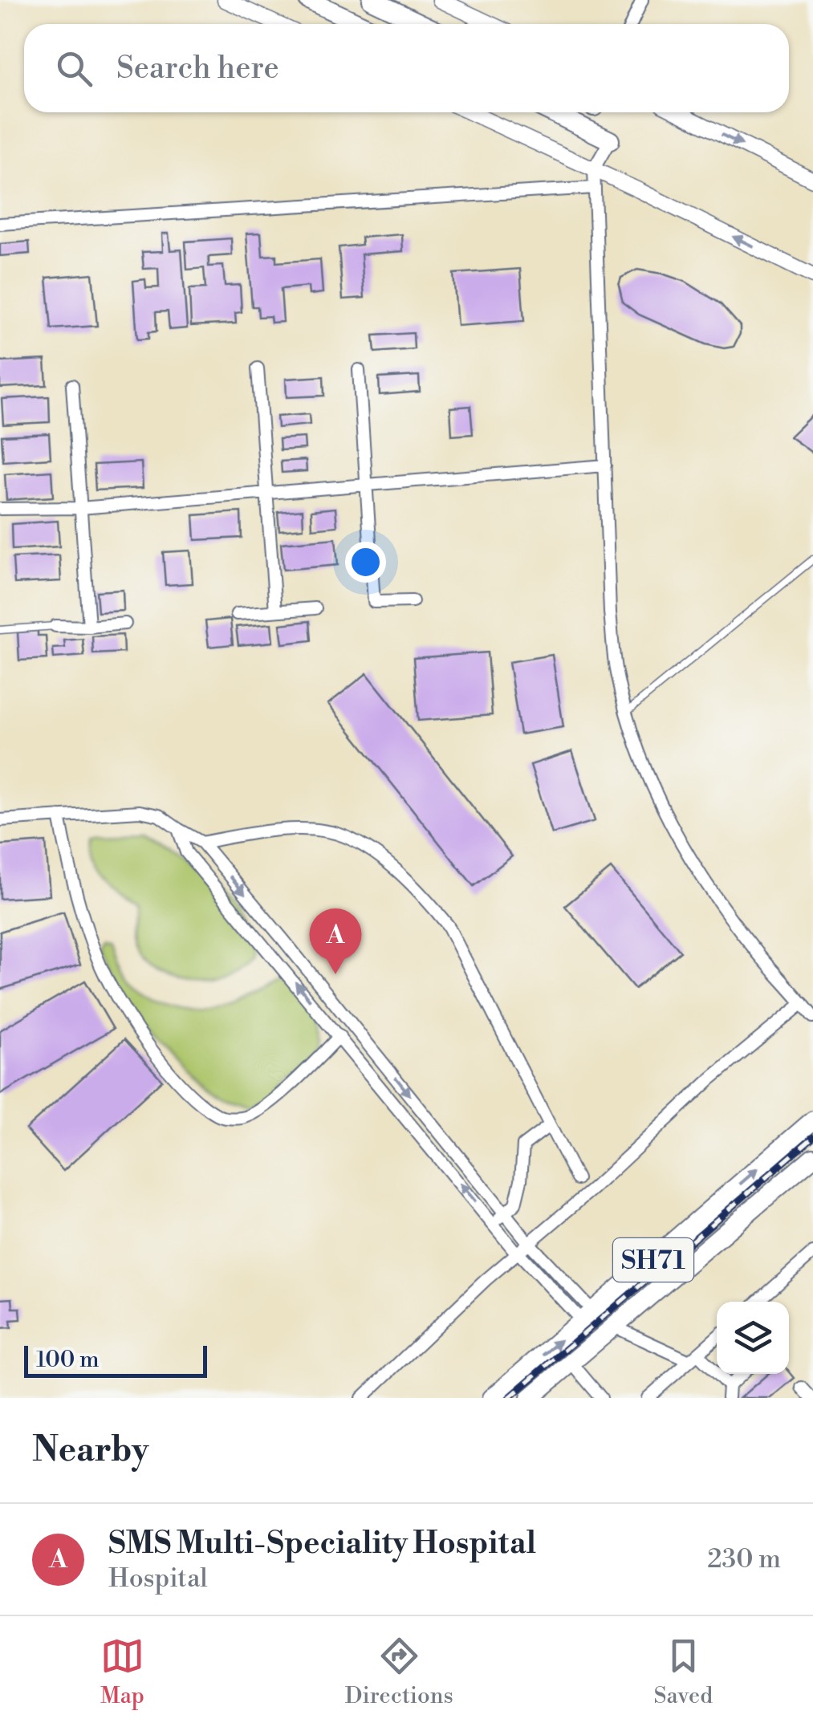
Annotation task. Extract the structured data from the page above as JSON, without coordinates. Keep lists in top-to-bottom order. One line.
{"streets":{"main road":["SH71"]},"scale_bar":"100 m","page":{"search":"Search here","pins":"A","scale":"100 m","heading":"Nearby","list":[{"mark":"A","name":"SMS Multi-Speciality Hospital","note":"Hospital","value":"230 m"}],"nav":["Map","Directions","Saved"]}}
